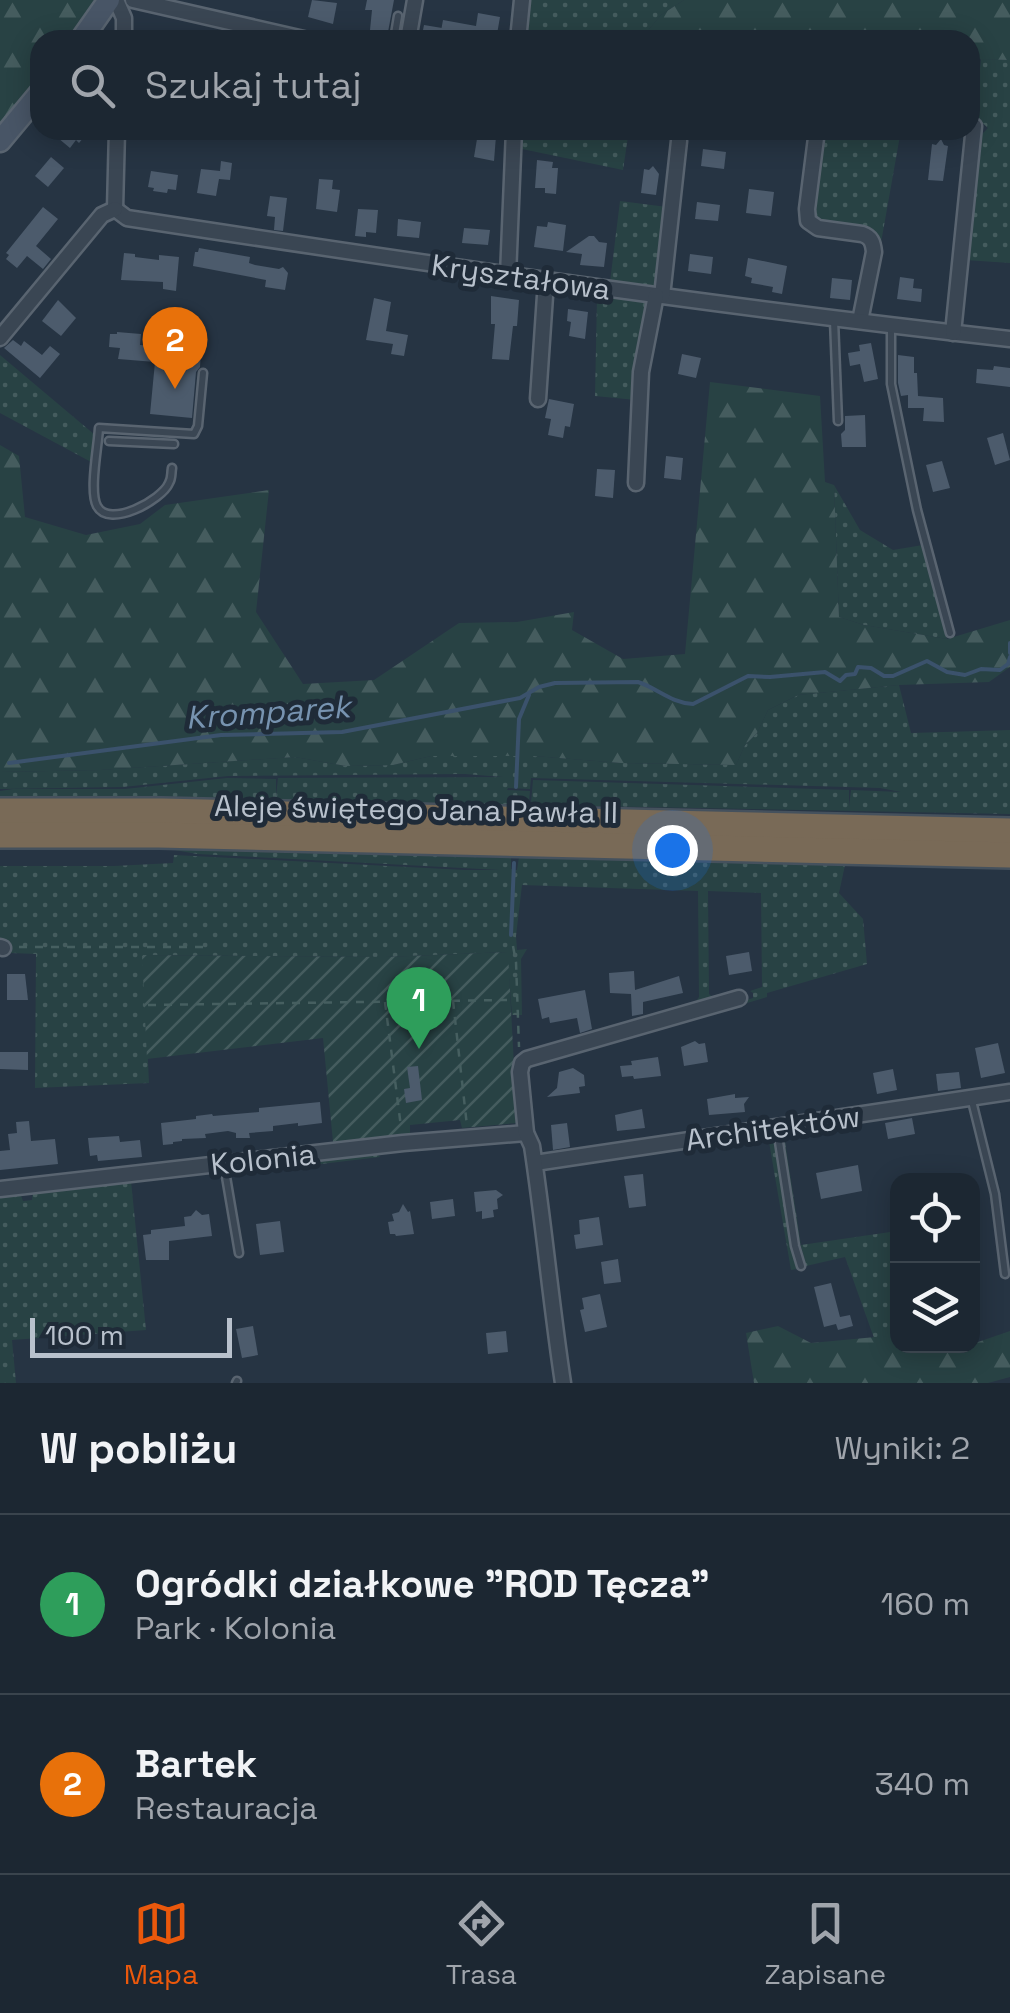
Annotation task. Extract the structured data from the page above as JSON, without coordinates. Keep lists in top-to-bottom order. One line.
{"streets":{"highway":["Aleje świętego Jana Pawła II"],"street":["Kryształowa","Architektów","Kolonia"]},"water":["Kromparek"],"scale_bar":"100 m","page":{"search":"Szukaj tutaj","pins":["2","1"],"scale":"100 m","heading":["W pobliżu","Wyniki: 2"],"list":[{"mark":"1","name":"Ogródki działkowe \"ROD Tęcza\"","note":"Park · Kolonia","value":"160 m"},{"mark":"2","name":"Bartek","note":"Restauracja","value":"340 m"}],"nav":["Mapa","Trasa","Zapisane"]}}
